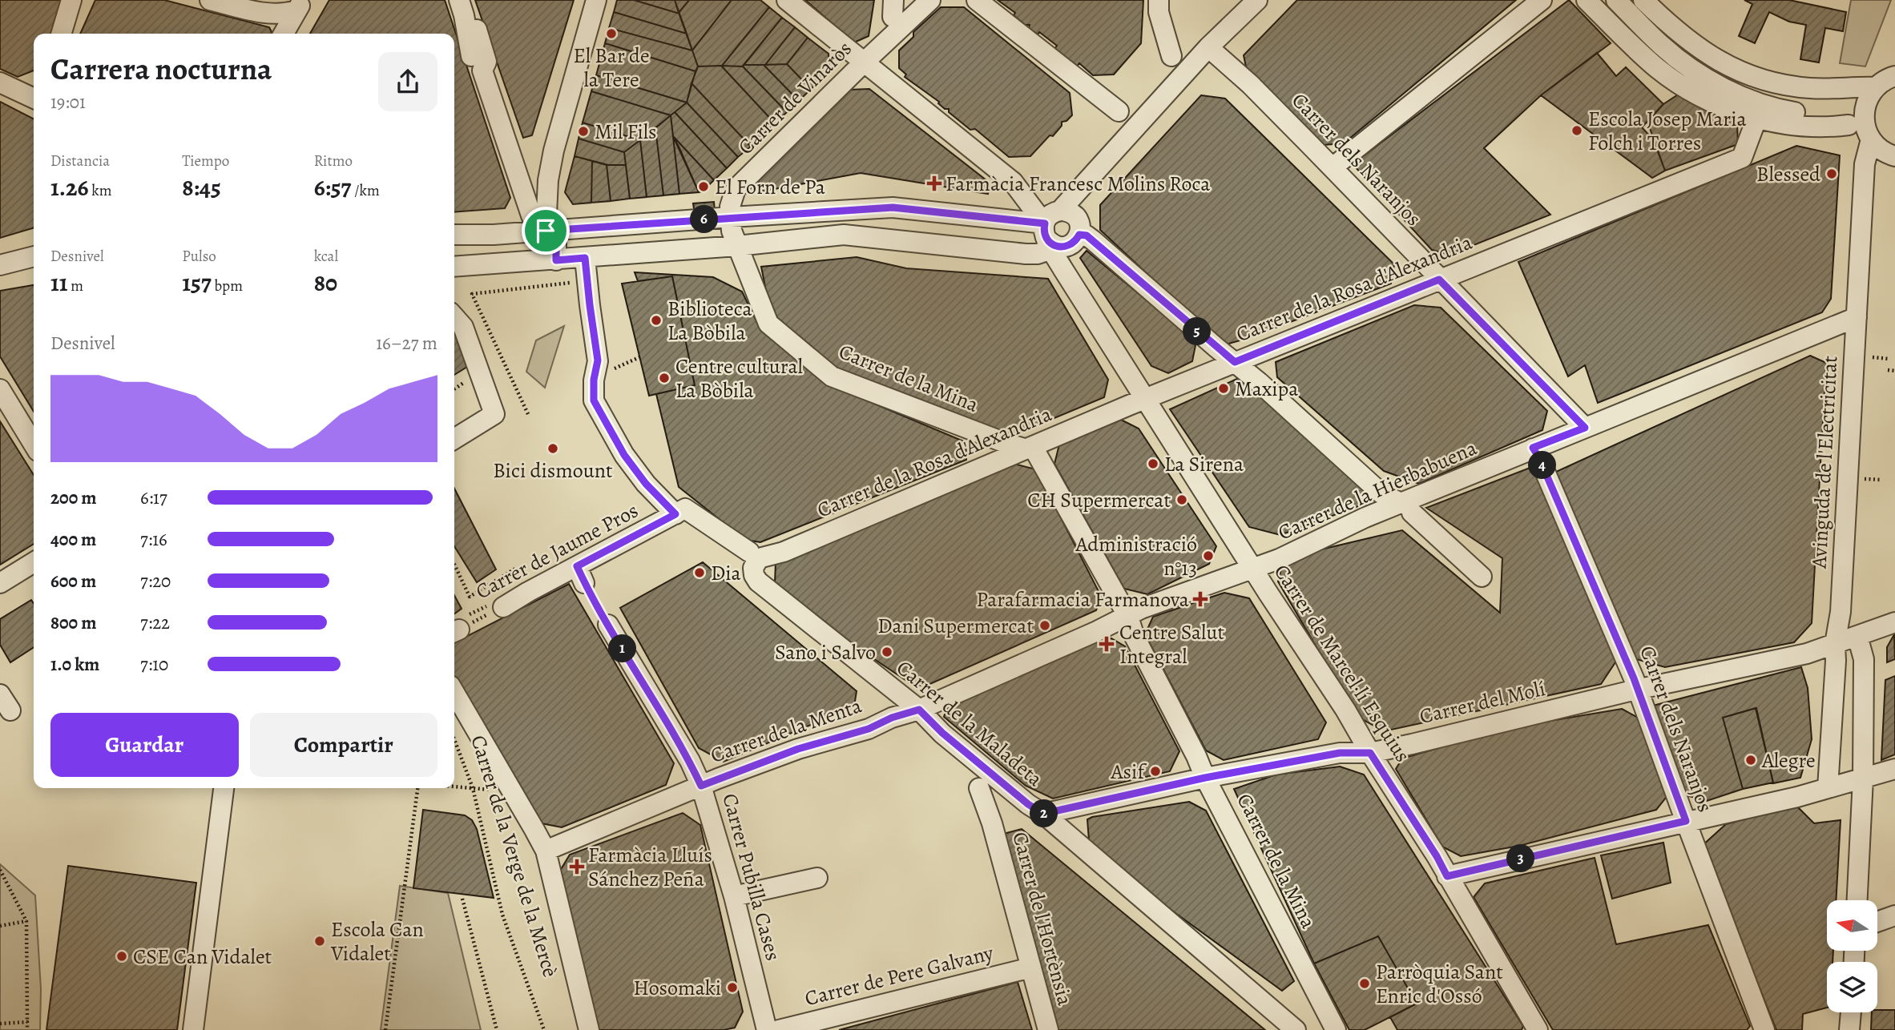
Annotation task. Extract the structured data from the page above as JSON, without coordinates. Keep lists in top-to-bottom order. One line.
{"streets":{"street":["Carrer de Vinaròs","Carrer dels Naranjos","Carrer de la Rosa d'Alexandria","Carrer de la Mina","Avinguda de l'Electricitat","Carrer de la Hierbabuena","Carrer de Jaume Pros","Carrer de Marcel·lí Esquius","Carrer del Molí","Carrer de la Maladeta","Carrer de la Menta","Carrer de la Verge de la Mercè","Carrer Pubilla Cases","Carrer de l'Hortènsia","Carrer de Pere Galvany"]},"crossings":[["Carrer de Vinaròs","Carrer de la Mina"],["Carrer de Vinaròs","Carrer de Marcel·lí Esquius"],["Carrer dels Naranjos","Carrer de la Rosa d'Alexandria"],["Carrer dels Naranjos","Carrer de la Hierbabuena"],["Carrer dels Naranjos","Carrer del Molí"],["Carrer de la Rosa d'Alexandria","Carrer de la Mina"],["Carrer de la Rosa d'Alexandria","Carrer de Marcel·lí Esquius"],["Carrer de la Rosa d'Alexandria","Carrer de la Maladeta"],["Carrer de la Mina","Carrer de la Hierbabuena"],["Carrer de la Mina","Carrer del Molí"],["Avinguda de l'Electricitat","Carrer de la Hierbabuena"],["Avinguda de l'Electricitat","Carrer del Molí"],["Carrer de la Hierbabuena","Carrer de Marcel·lí Esquius"],["Carrer de la Hierbabuena","Carrer de la Maladeta"],["Carrer de la Hierbabuena","Carrer de la Menta"],["Carrer de Marcel·lí Esquius","Carrer del Molí"],["Carrer del Molí","Carrer de la Maladeta"],["Carrer de la Maladeta","Carrer de la Menta"],["Carrer de la Menta","Carrer de la Verge de la Mercè"],["Carrer de la Menta","Carrer Pubilla Cases"],["Carrer de l'Hortènsia","Carrer de Pere Galvany"]],"places":{"other":["El Bar de la Tere","Escola Josep Maria Folch i Torres","Mil Fils","Blessed","El Forn de Pa","Biblioteca La Bòbila","Centre cultural La Bòbila","Maxipa","Bici dismount","La Sirena","CH Supermercat","Administració n°13","Dia","Dani Supermercat","Sano i Salvo","Alegre","Asif","Escola Can Vidalet","CSE Can Vidalet","Parròquia Sant Enric d'Ossó","Hosomaki"],"health":["Farmàcia Francesc Molins Roca","Parafarmacia Farmanova","Centre Salut Integral","Farmàcia Lluís Sánchez Peña"]},"north":"left","page":{"heading":["Carrera nocturna","19:01"],"stats":[["Distancia","1.26 km"],["Tiempo","8:45"],["Ritmo","6:57 /km"],["Desnivel","11 m"],["Pulso","157 bpm"],["kcal","80"]],"pins":["6","5","4","1","2","3"],"chart":["Desnivel","16–27 m"],"list":[{"name":"200 m","note":"6:17"},{"name":"400 m","note":"7:16"},{"name":"600 m","note":"7:20"},{"name":"800 m","note":"7:22"},{"name":"1.0 km","note":"7:10"}],"buttons":["Guardar","Compartir"]}}
